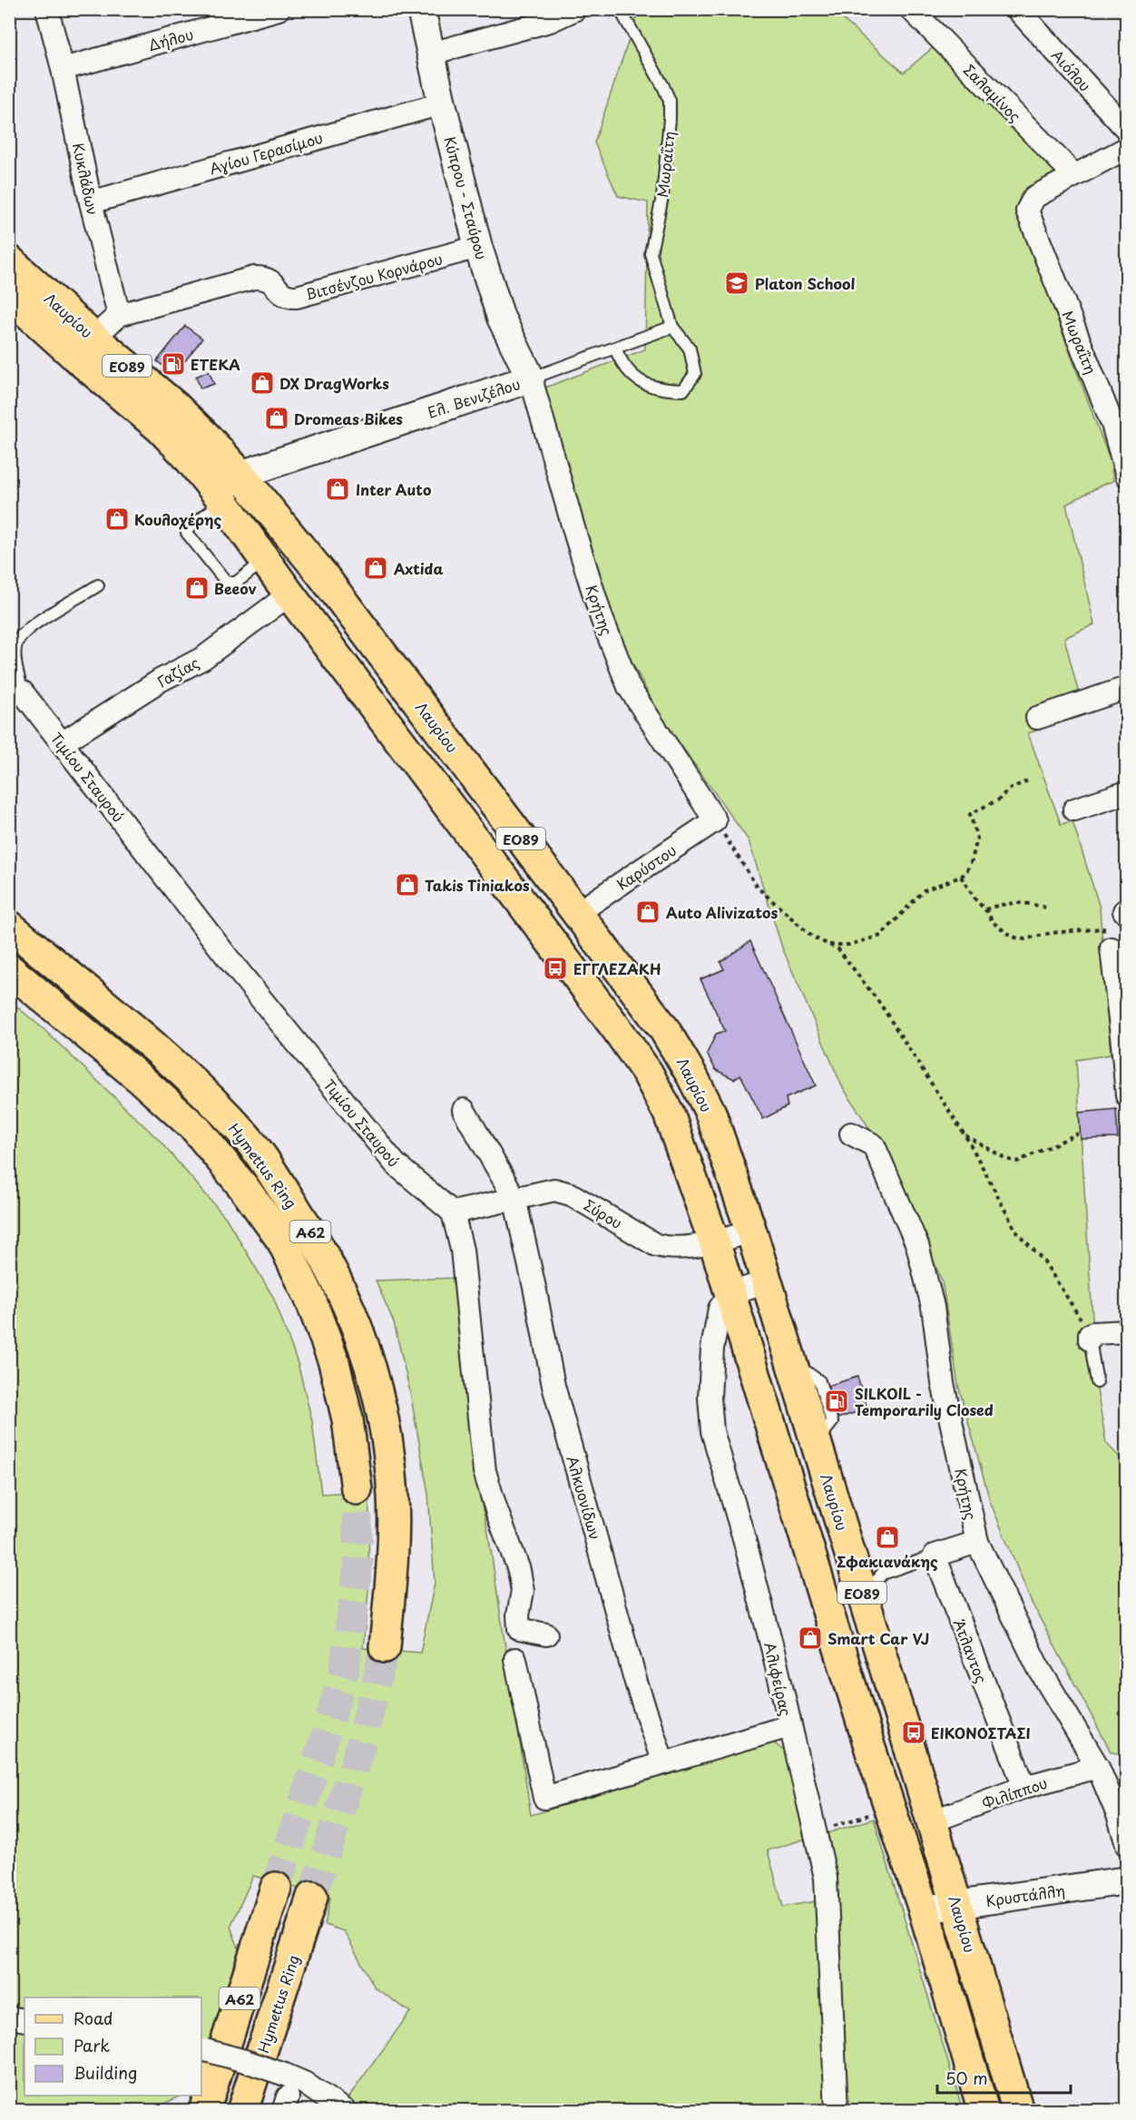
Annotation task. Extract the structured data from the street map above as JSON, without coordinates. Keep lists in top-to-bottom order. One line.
{"streets":{"main road":["Λαυρίου","ΕΟ89","Hymettus Ring","Α62"],"street":["Δήλου","Αιόλου","Σαλαμίνος","Αγίου Γερασίμου","Μωραΐτη","Κυκλάδων","Κύπρου - Σταύρου","Βιτσένζου Κορνάρου","Ελ. Βενιζέλου","Κρήτης","Γαζίας","Τιμίου Σταυρού","Καρύστου","Σύρου","Αλκυονίδων","Άτλαντος","Αλιφείρας","Φιλίππου","Κρυστάλλη"]},"crossings":[["Δήλου","Κυκλάδων"],["Σαλαμίνος","Μωραΐτη"],["Αγίου Γερασίμου","Κυκλάδων"],["Αγίου Γερασίμου","Κύπρου - Σταύρου"],["Μωραΐτη","Ελ. Βενιζέλου"],["Κυκλάδων","Βιτσένζου Κορνάρου"],["Κύπρου - Σταύρου","Βιτσένζου Κορνάρου"],["Κύπρου - Σταύρου","Ελ. Βενιζέλου"],["Κύπρου - Σταύρου","Κρήτης"],["Λαυρίου","Ελ. Βενιζέλου"],["Λαυρίου","Γαζίας"],["Λαυρίου","Καρύστου"],["Λαυρίου","Σύρου"],["Λαυρίου","Αλιφείρας"],["Λαυρίου","Φιλίππου"],["Λαυρίου","Κρυστάλλη"],["Ελ. Βενιζέλου","Κρήτης"],["Κρήτης","Καρύστου"],["Κρήτης","Φιλίππου"],["Γαζίας","Τιμίου Σταυρού"],["Τιμίου Σταυρού","Σύρου"],["Σύρου","Αλκυονίδων"],["Άτλαντος","Φιλίππου"]],"places":{"school or university":["Platon School"],"fuel station":["ΕΤΕΚΑ","SILKOIL - Temporarily Closed"],"shop":["DX DragWorks","Dromeas Bikes","Inter Auto","Κουλοχέρης","Axtida","Beeov","Takis Tiniakos","Auto Alivizatos","Σφακιανάκης","Smart Car VJ"],"bus stop":["ΕΓΓΛΕΖΑΚΗ","ΕΙΚΟΝΟΣΤΑΣΙ"]},"legend":["Road","Park","Building"],"scale_bar":"50 m"}
